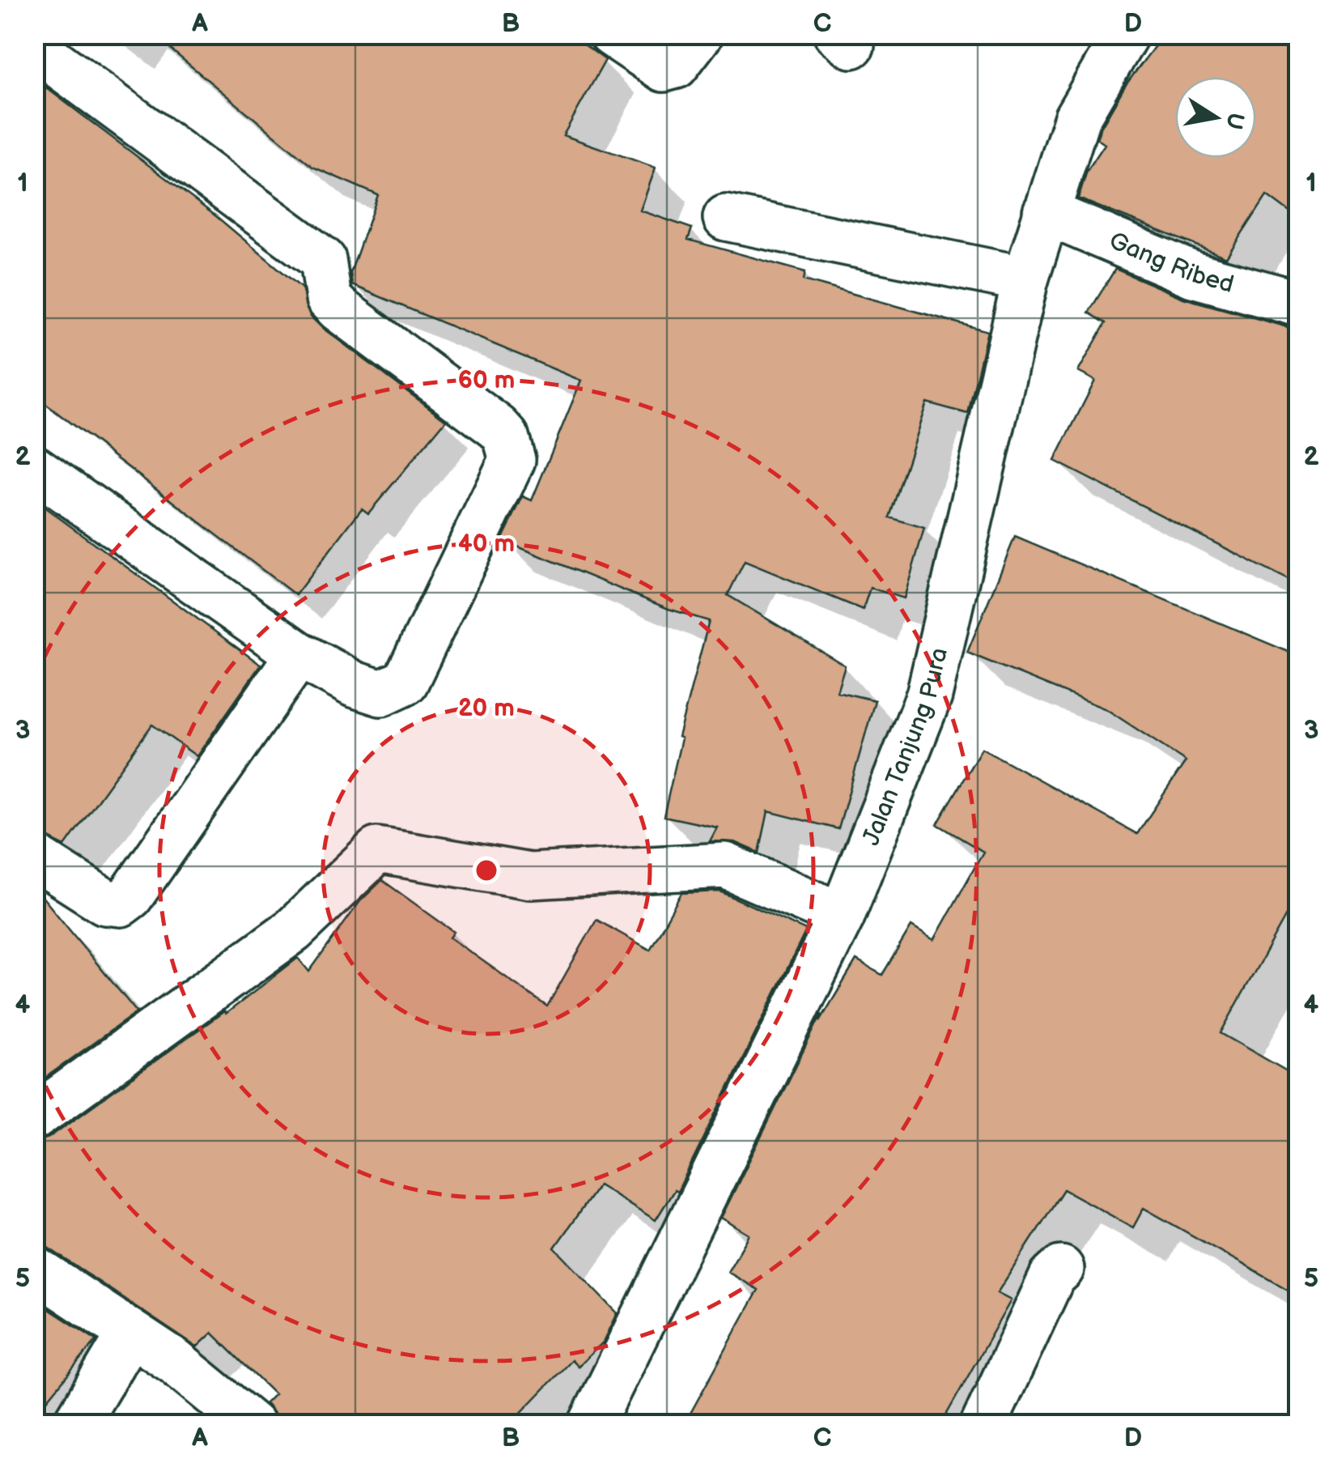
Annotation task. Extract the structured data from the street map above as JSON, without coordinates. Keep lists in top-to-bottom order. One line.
{"streets":{"street":["Gang Ribed","Jalan Tanjung Pura"]},"crossings":[["Gang Ribed","Jalan Tanjung Pura"]],"north":"right","grid":{"columns":["A","B","C","D"],"rows":["1","2","3","4","5"]},"rings":["60 m","40 m","20 m"]}
